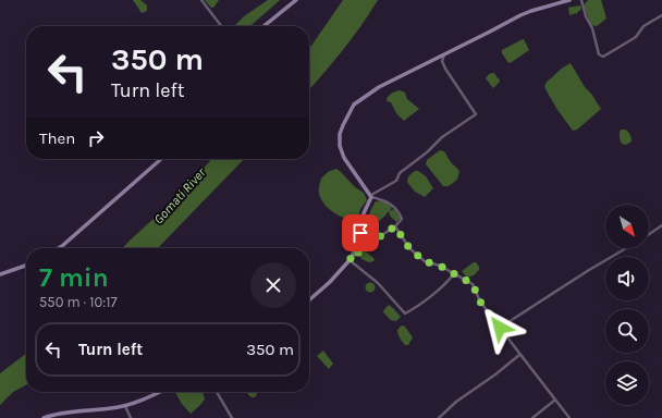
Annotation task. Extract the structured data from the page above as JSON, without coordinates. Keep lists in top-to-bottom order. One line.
{"water":["Gomati River"],"north":"bottom right","page":{"turn":["350 m","Turn left"],"then":"Then","heading":["7 min","550 m · 10:17"],"list":[{"name":"Turn left","value":"350 m"}]}}
